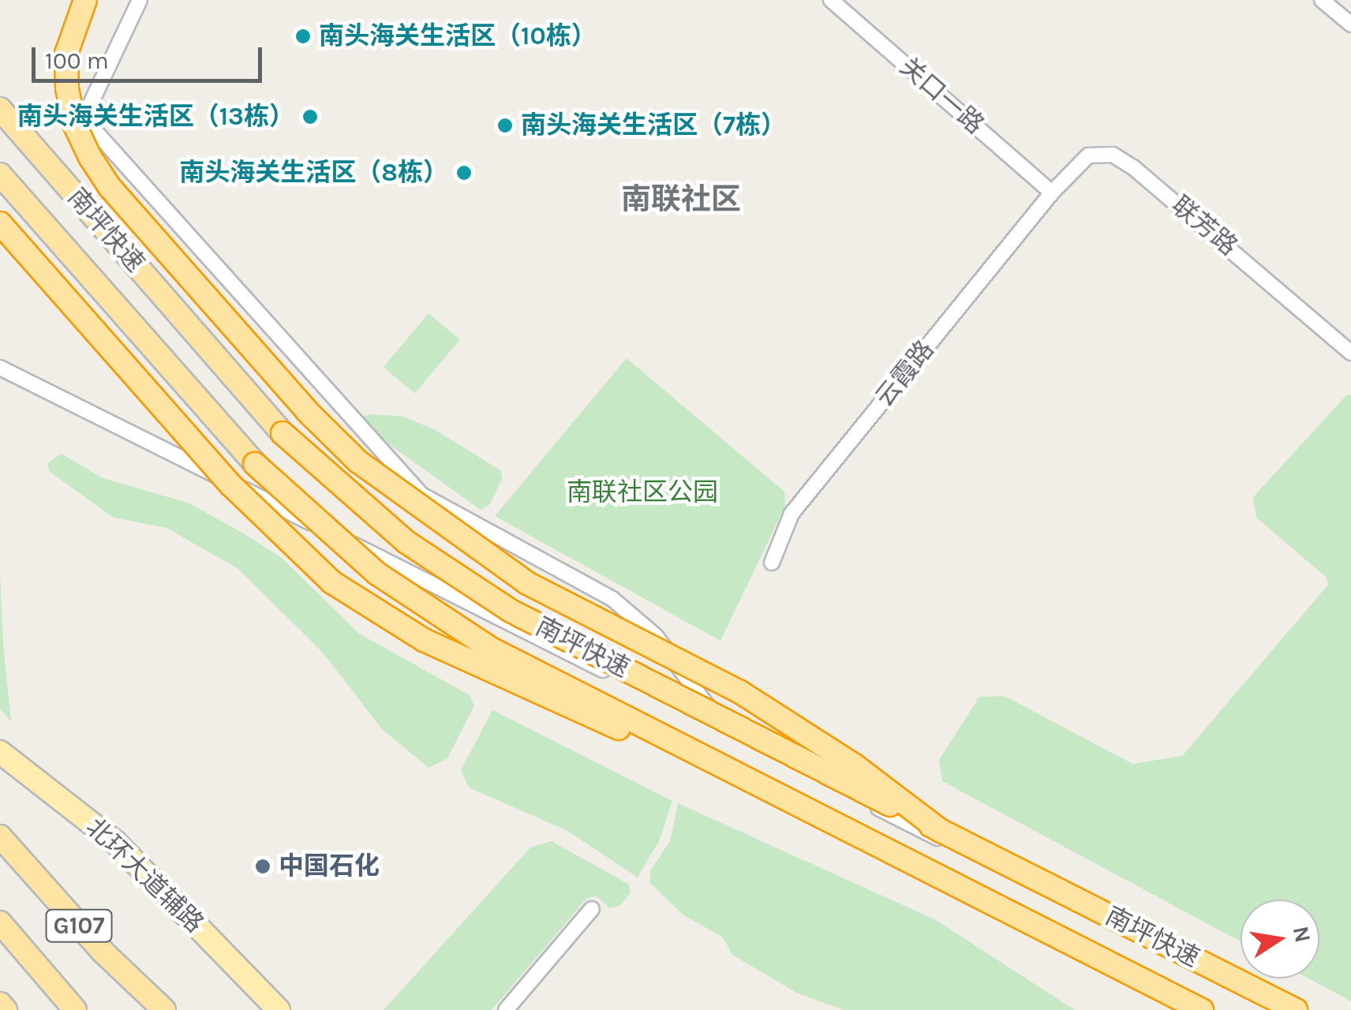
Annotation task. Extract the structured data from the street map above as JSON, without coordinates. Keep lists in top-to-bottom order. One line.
{"streets":{"highway":["南坪快速","G107"],"main road":["北环大道辅路"],"street":["关口一路","联芳路","云霞路"]},"crossings":[["关口一路","联芳路"],["关口一路","云霞路"],["联芳路","云霞路"]],"districts":["南联社区"],"parks":["南联社区公园"],"places":["南头海关生活区（10栋）","南头海关生活区（13栋）","南头海关生活区（7栋）","南头海关生活区（8栋）","中国石化"],"scale_bar":"100 m","north":"right"}
